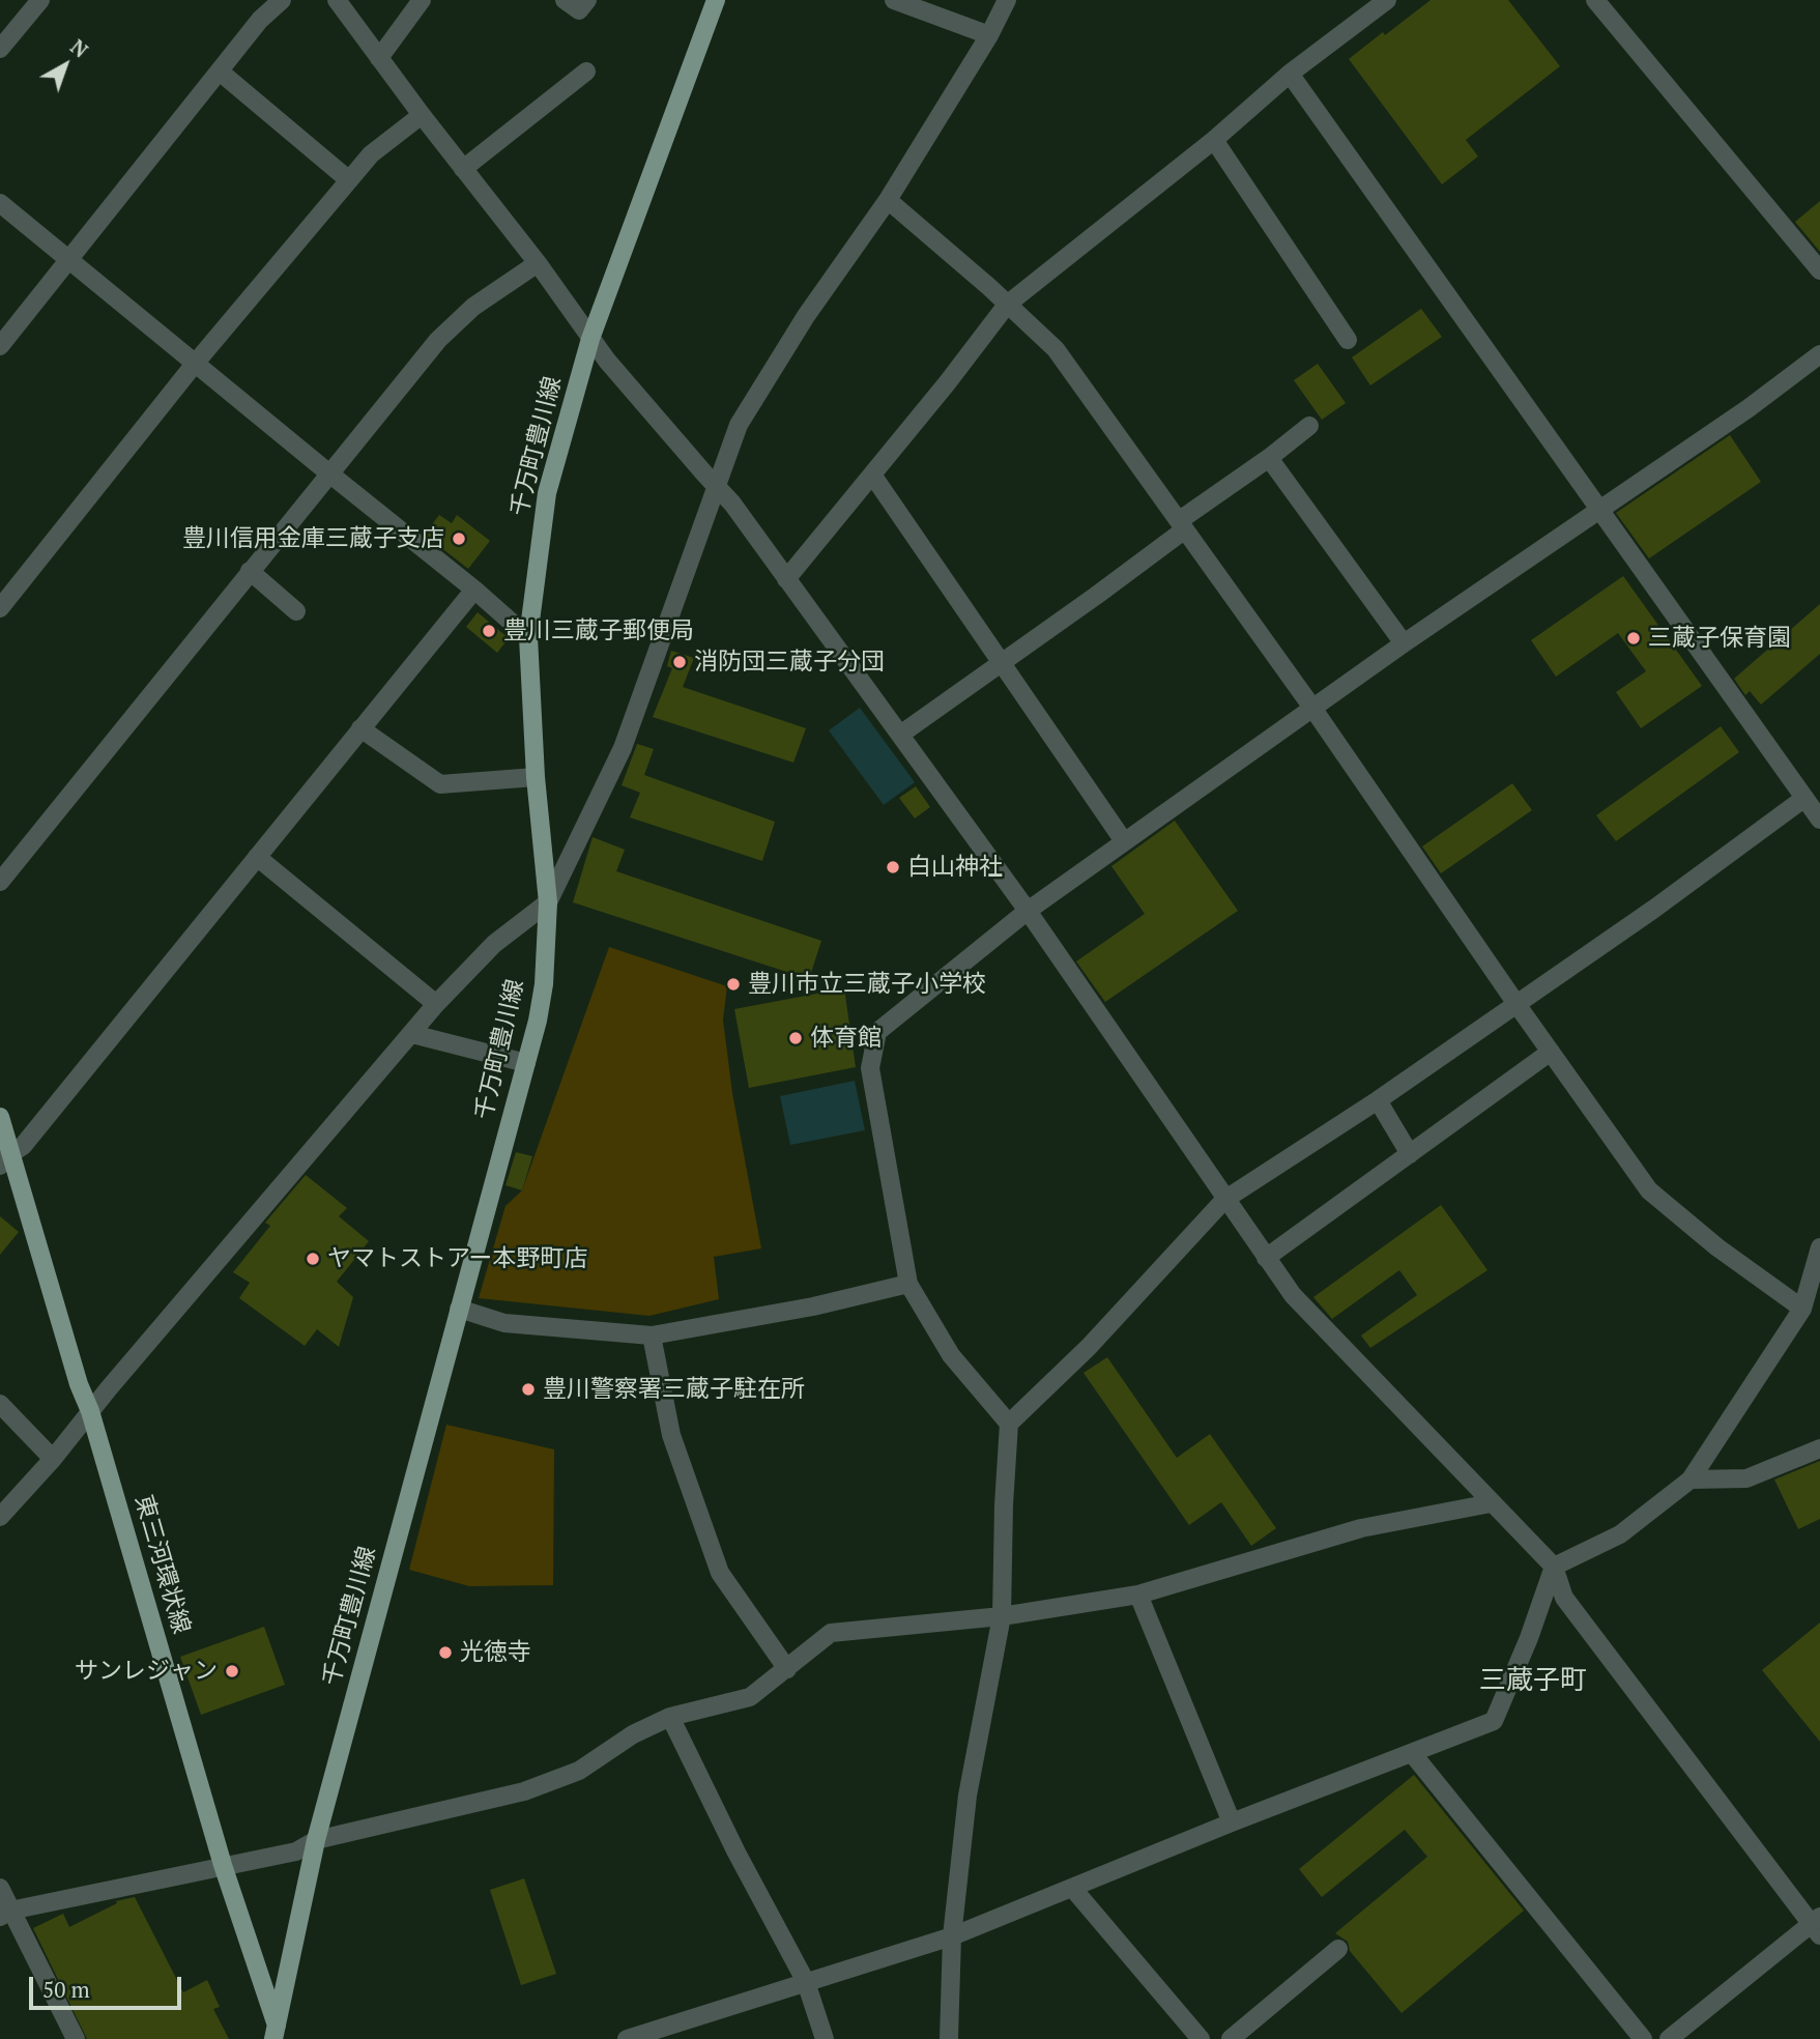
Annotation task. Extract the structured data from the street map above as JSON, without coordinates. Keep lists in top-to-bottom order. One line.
{"streets":{"main road":["千万町豊川線","東三河環状線"]},"crossings":[["千万町豊川線","東三河環状線"]],"districts":["三蔵子町"],"places":["豊川信用金庫三蔵子支店","豊川三蔵子郵便局","三蔵子保育園","消防団三蔵子分団","白山神社","豊川市立三蔵子小学校","体育館","ヤマトストアー本野町店","豊川警察署三蔵子駐在所","光徳寺","サンレジャン"],"scale_bar":"50 m","north":"top right"}
